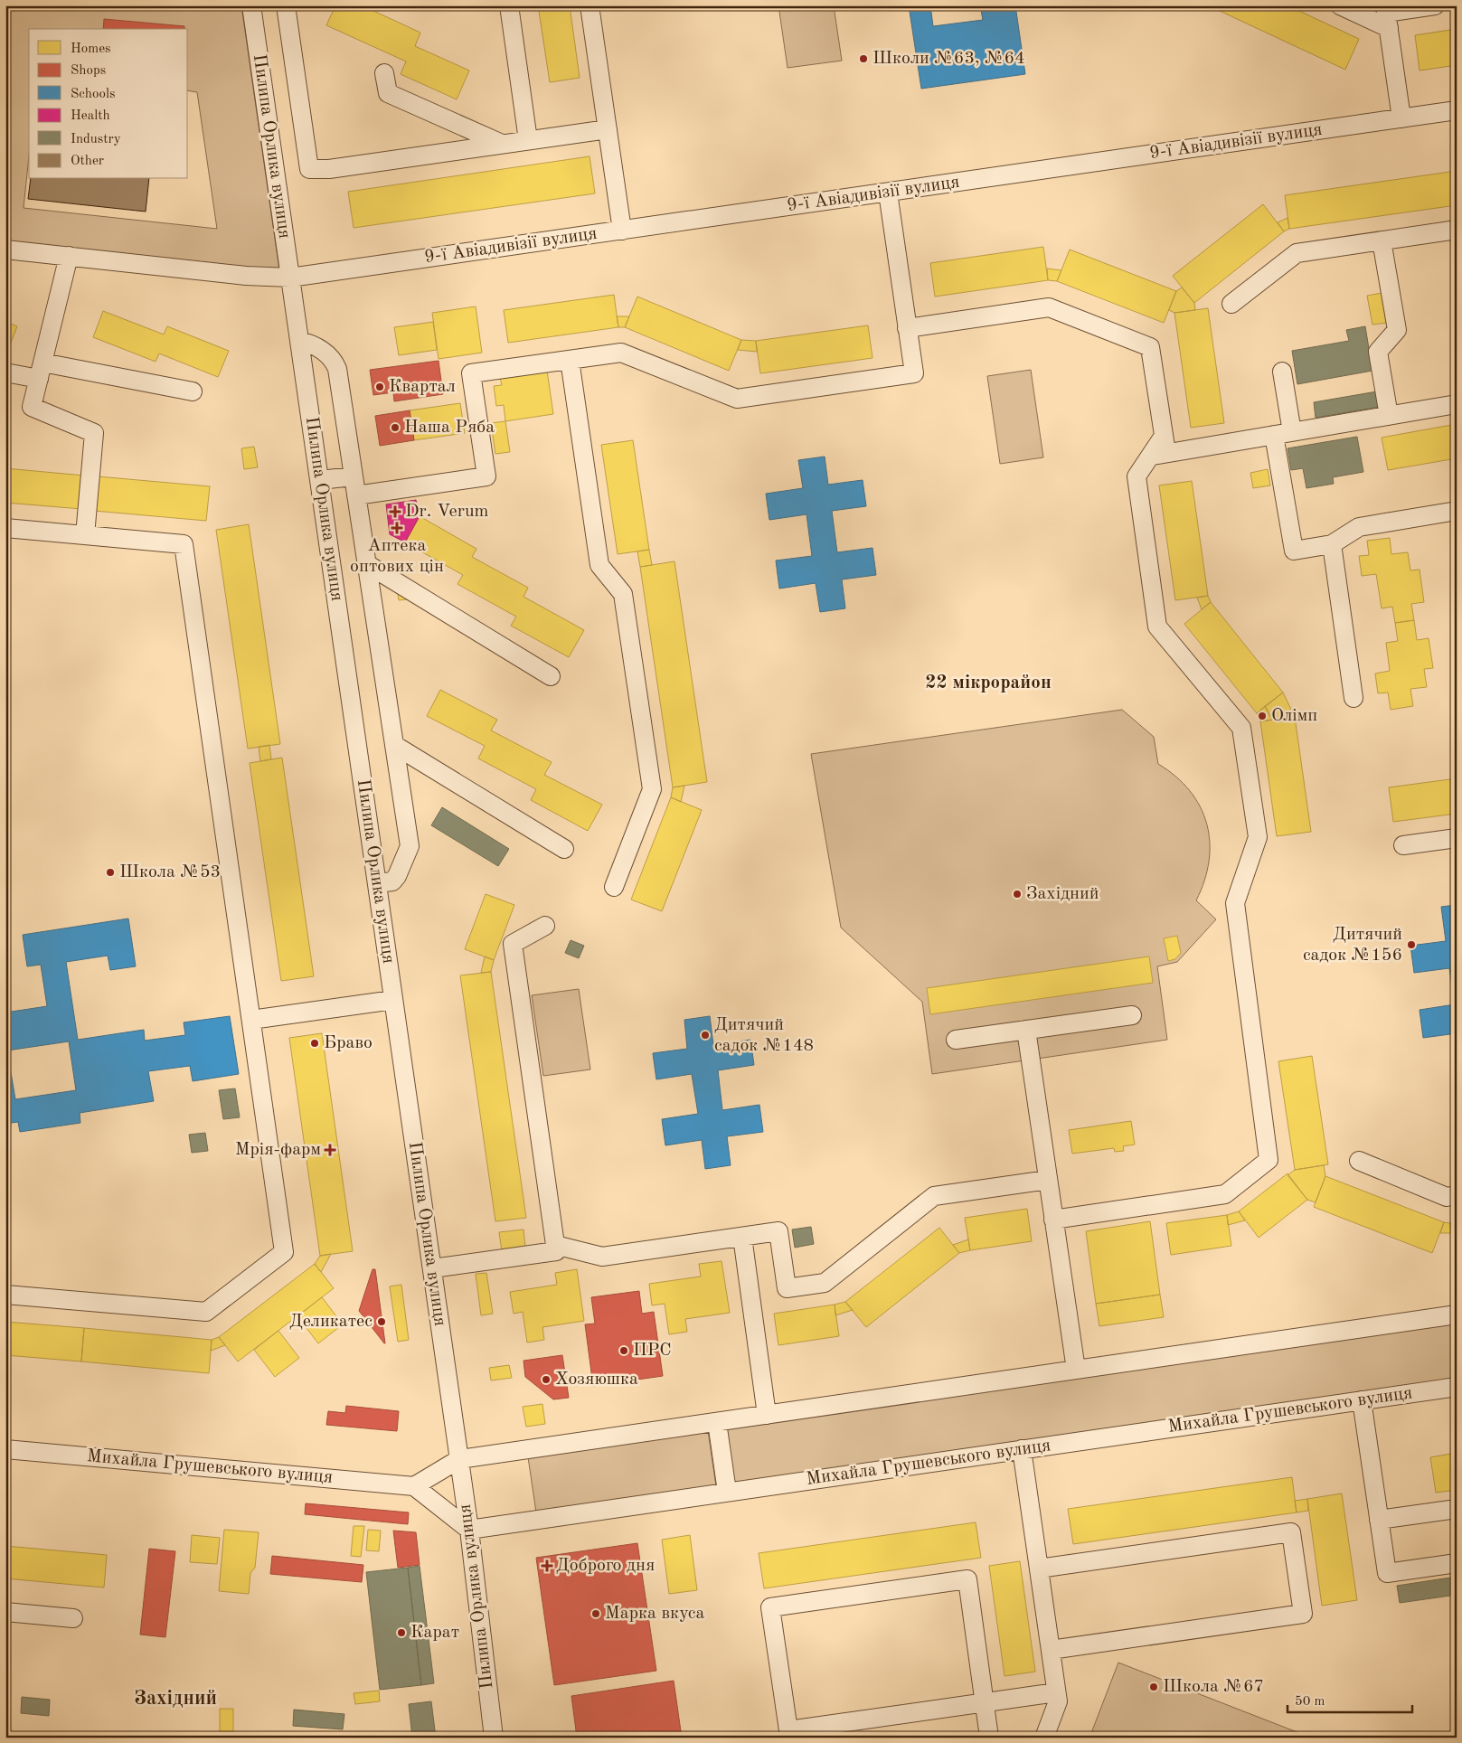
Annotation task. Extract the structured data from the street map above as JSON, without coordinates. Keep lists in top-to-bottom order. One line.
{"streets":{"street":["9-ї Авіадивізії вулиця","Пилипа Орлика вулиця","Михайла Грушевського вулиця"]},"crossings":[["9-ї Авіадивізії вулиця","Пилипа Орлика вулиця"],["Пилипа Орлика вулиця","Михайла Грушевського вулиця"]],"districts":["22 мікрорайон","Західний"],"places":{"other":["Школи №63, №64","Квартал","Наша Ряба","Олімп","Школа №53","Західний","Дитячий садок №156","Дитячий садок №148","Браво","Деликатес","ПРС","Хозяюшка","Марка вкуса","Карат","Школа №67"],"health":["Dr. Verum","Аптека оптових цін","Мрія-фарм","Доброго дня"]},"legend":["Homes","Shops","Schools","Health","Industry","Other"],"scale_bar":"50 m"}
